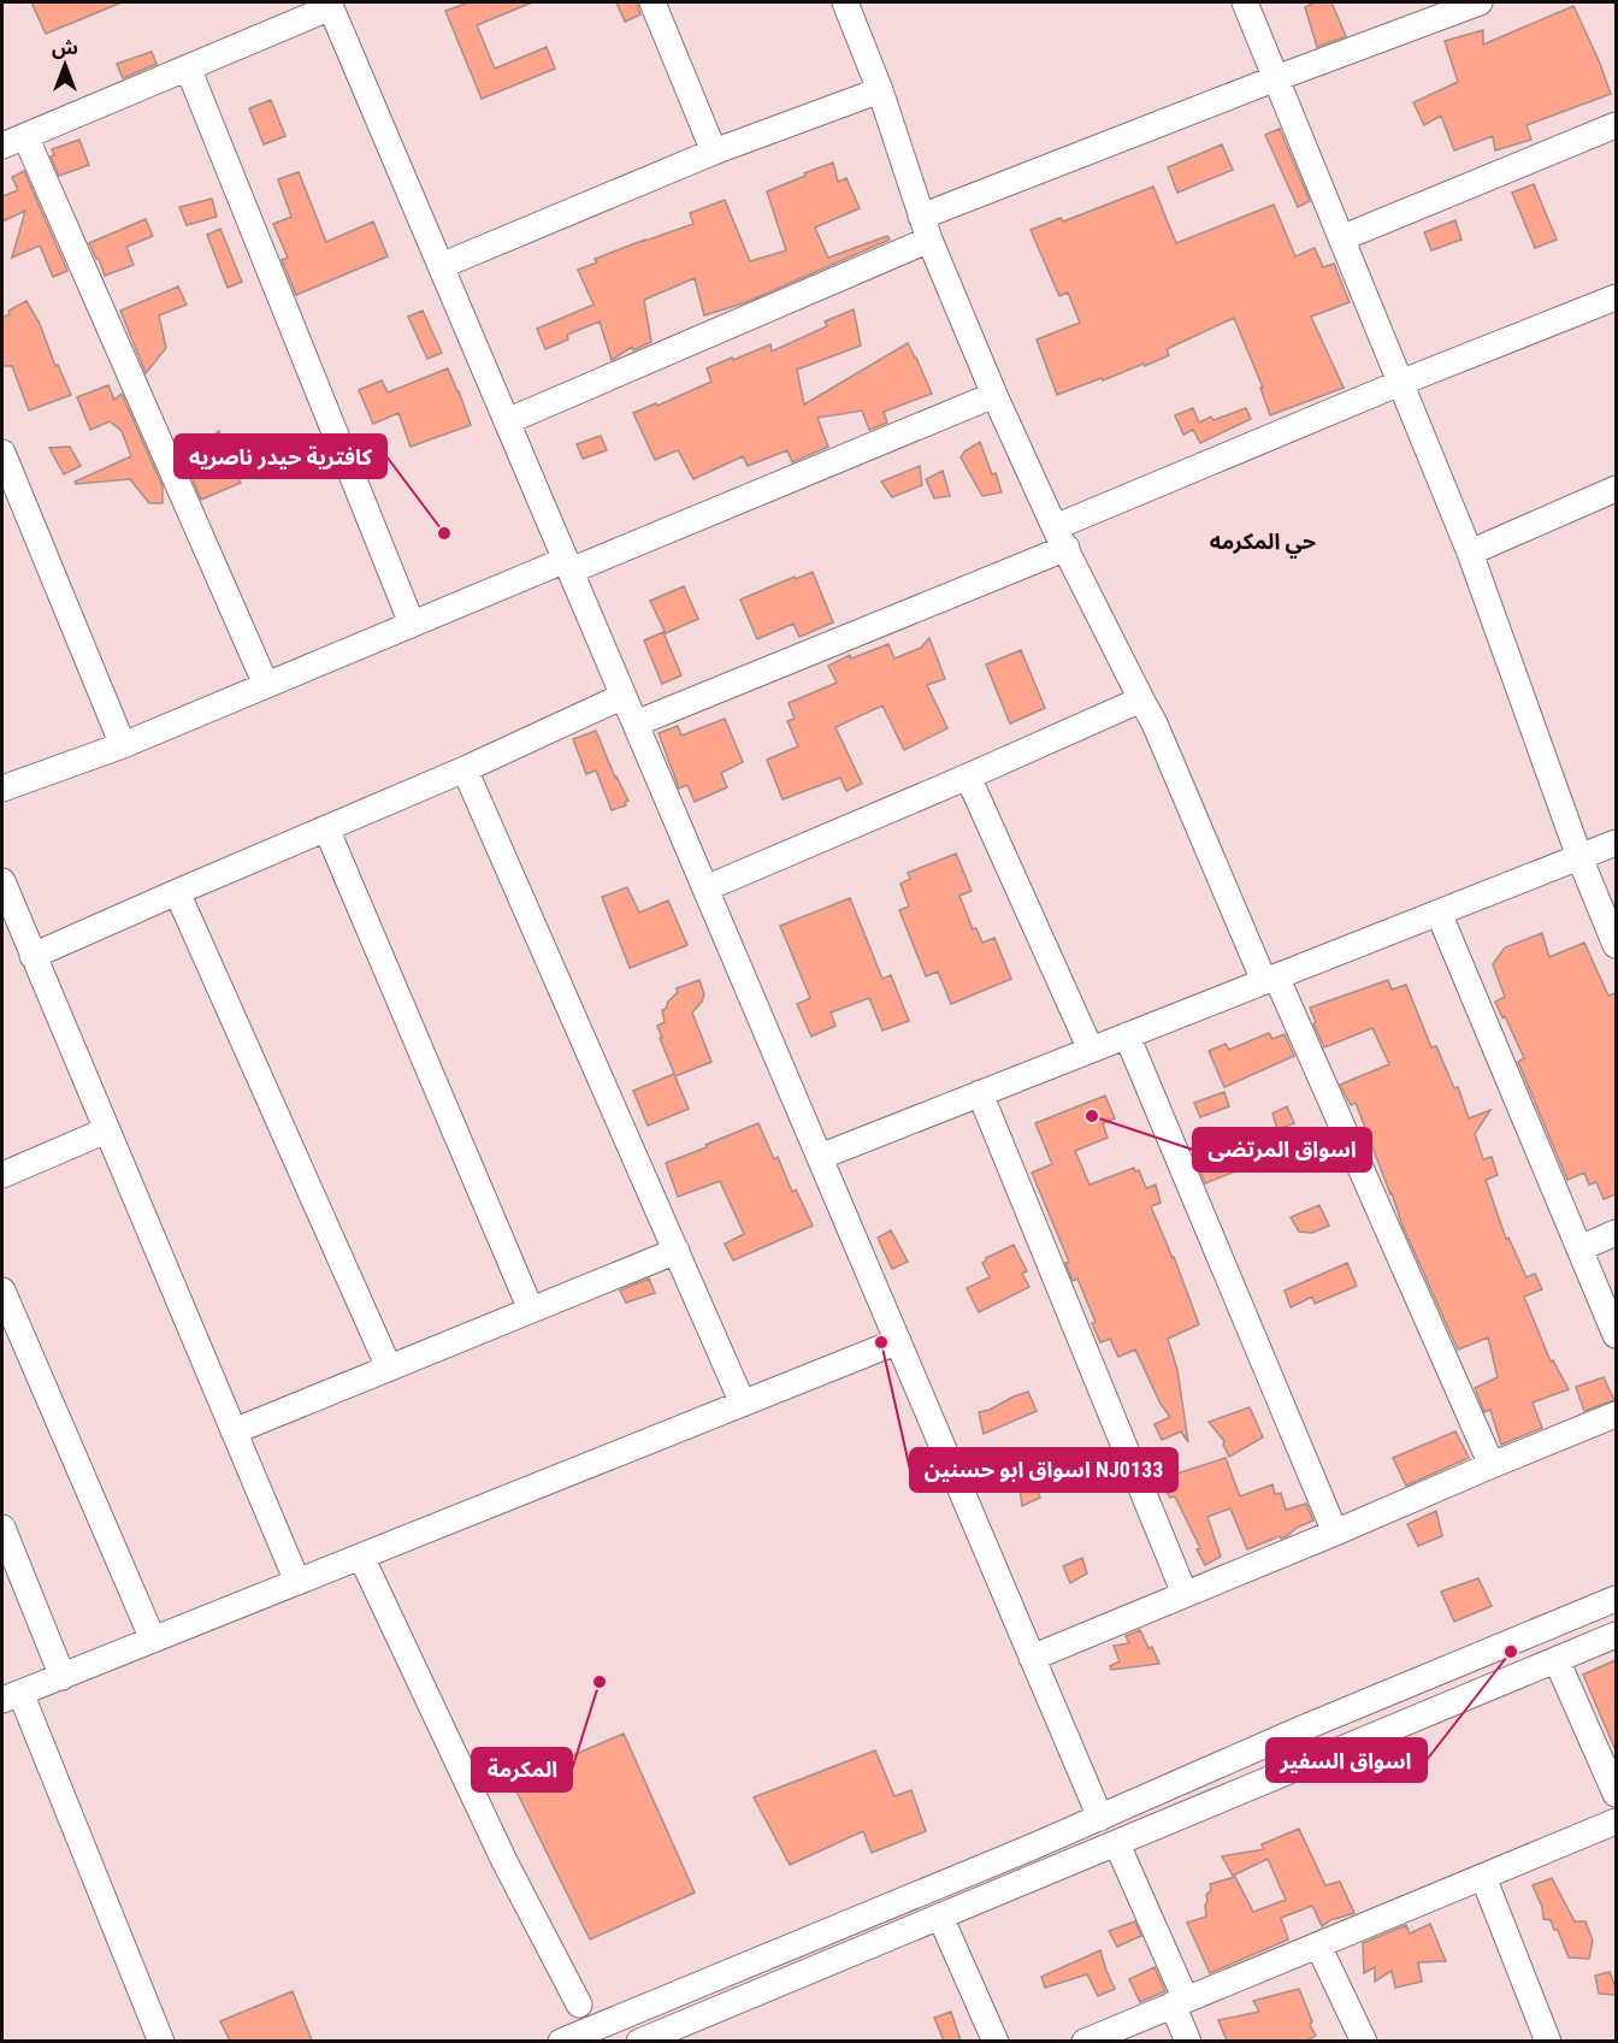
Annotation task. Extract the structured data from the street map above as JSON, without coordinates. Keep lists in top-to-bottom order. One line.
{"districts":["حي المكرمه"],"places":["كافترية حيدر ناصريه","اسواق المرتضى","اسواق ابو حسنين NJ0133","اسواق السفير","المكرمة"],"north":"top"}
